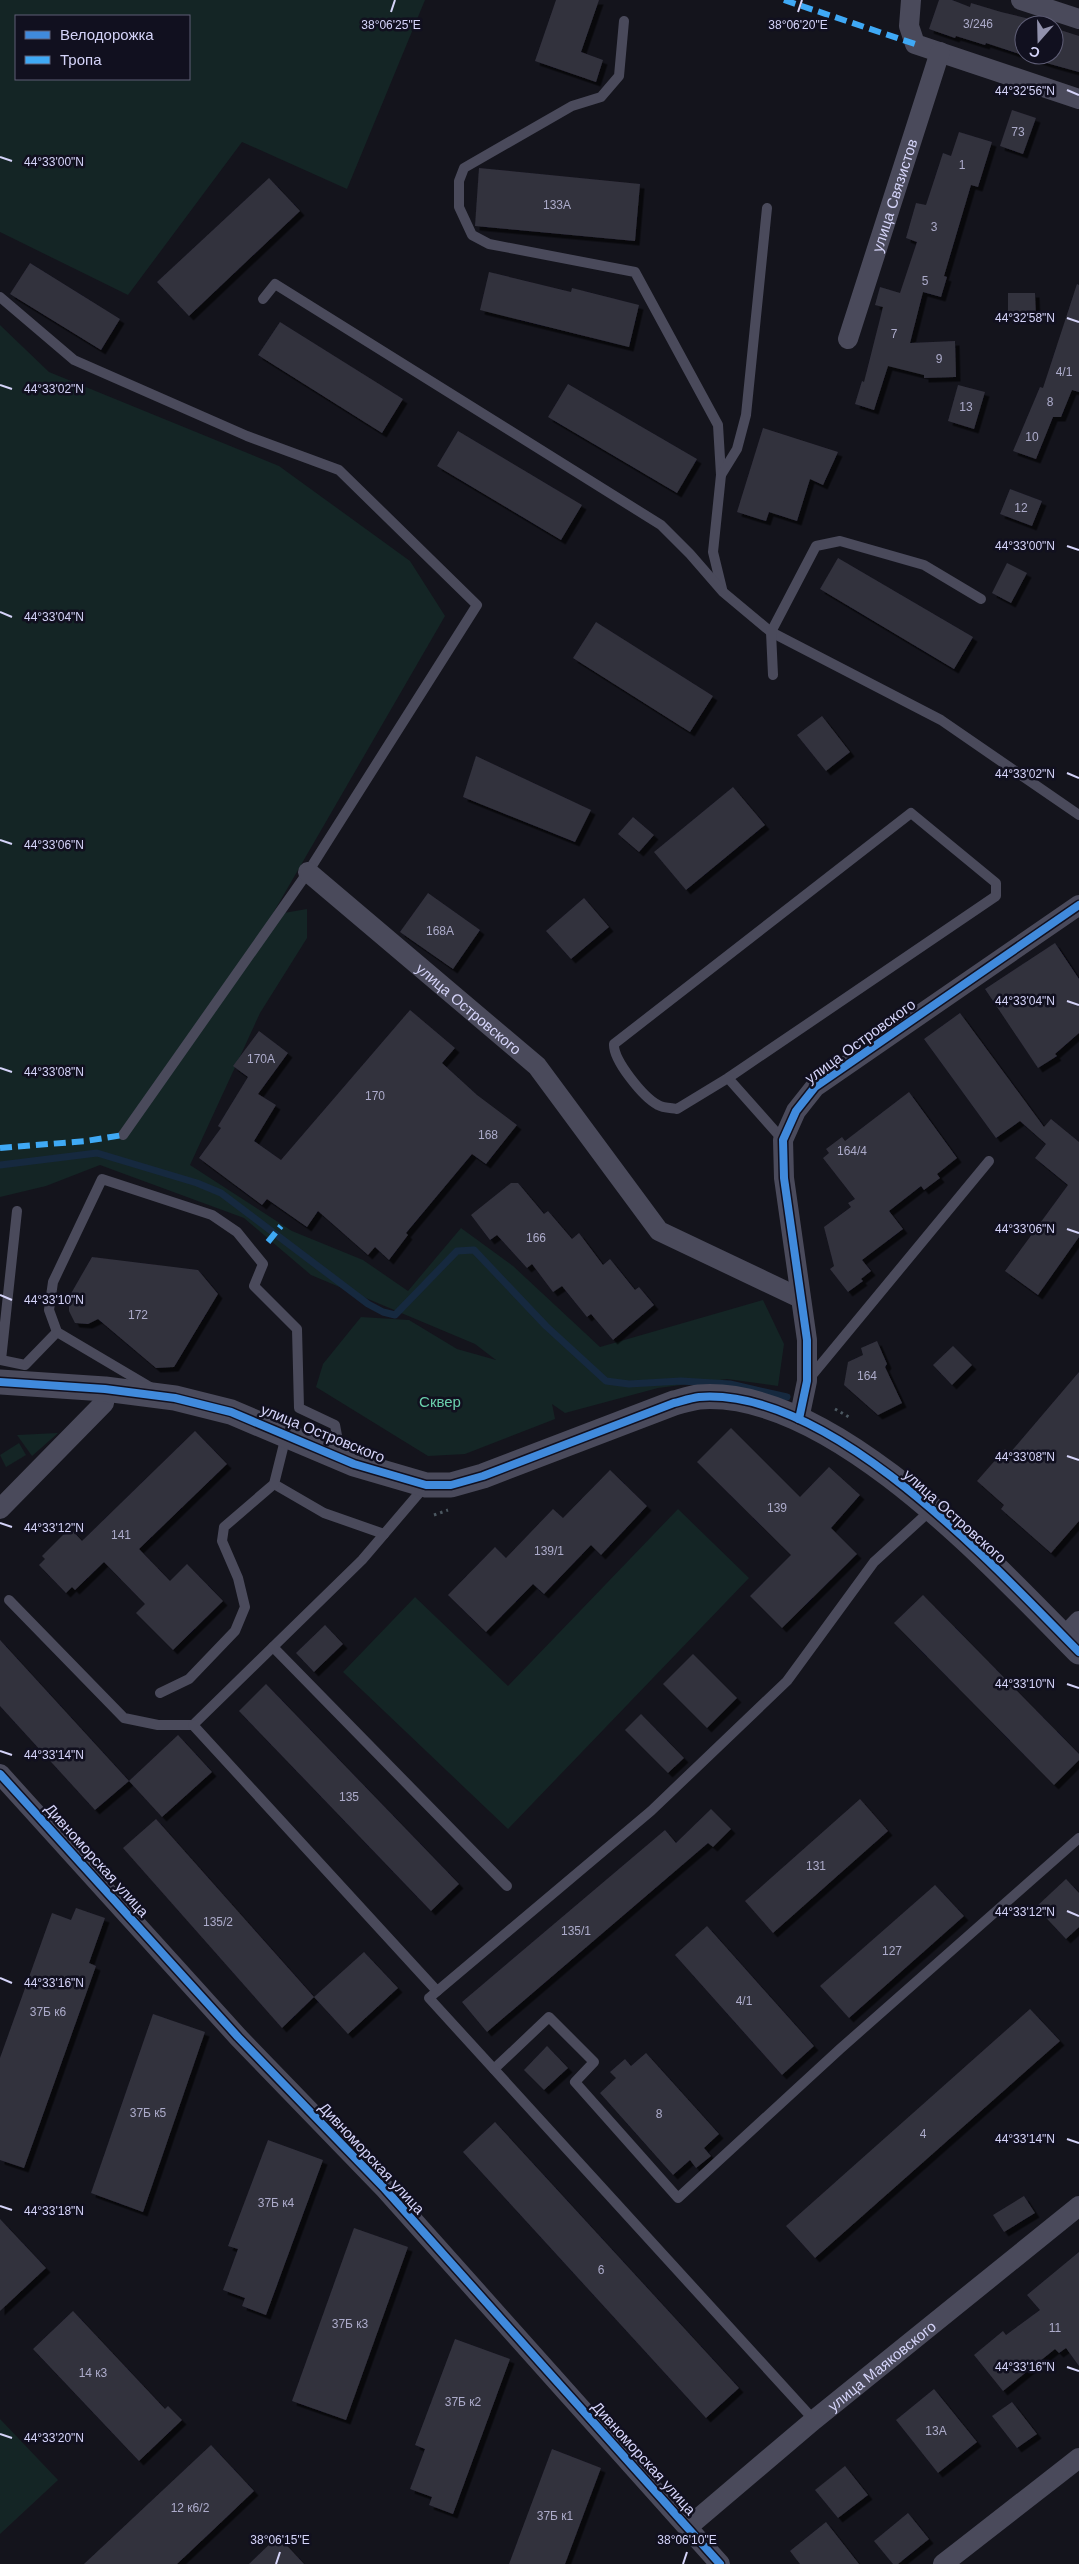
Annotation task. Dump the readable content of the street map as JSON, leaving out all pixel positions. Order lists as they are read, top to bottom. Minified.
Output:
{"streets":{"street":["улица Связистов","улица Островского","Дивноморская улица","улица Маяковского"]},"crossings":[["Дивноморская улица","улица Маяковского"]],"parks":["Сквер"],"house_numbers":["3/246","73","1","133А","3","5","7","9","4/1","8","13","10","12","168А","170A","170","168","164/4","166","172","164","139","141","139/1","135","131","135/2","135/1","127","4/1","37Б к6","37Б к5","8","4","37Б к4","6","37Б к3","11","14 к3","37Б к2","13А","12 к6/2","37Б к1"],"legend":["Велодорожка","Тропа"],"north":"bottom","coordinates":["38°06'25\"E","38°06'20\"E","44°32'56\"N","44°33'00\"N","44°32'58\"N","44°33'02\"N","44°33'04\"N","44°33'06\"N","44°33'08\"N","44°33'10\"N","44°33'12\"N","44°33'14\"N","44°33'16\"N","44°33'18\"N","44°33'20\"N","38°06'15\"E","38°06'10\"E"]}
